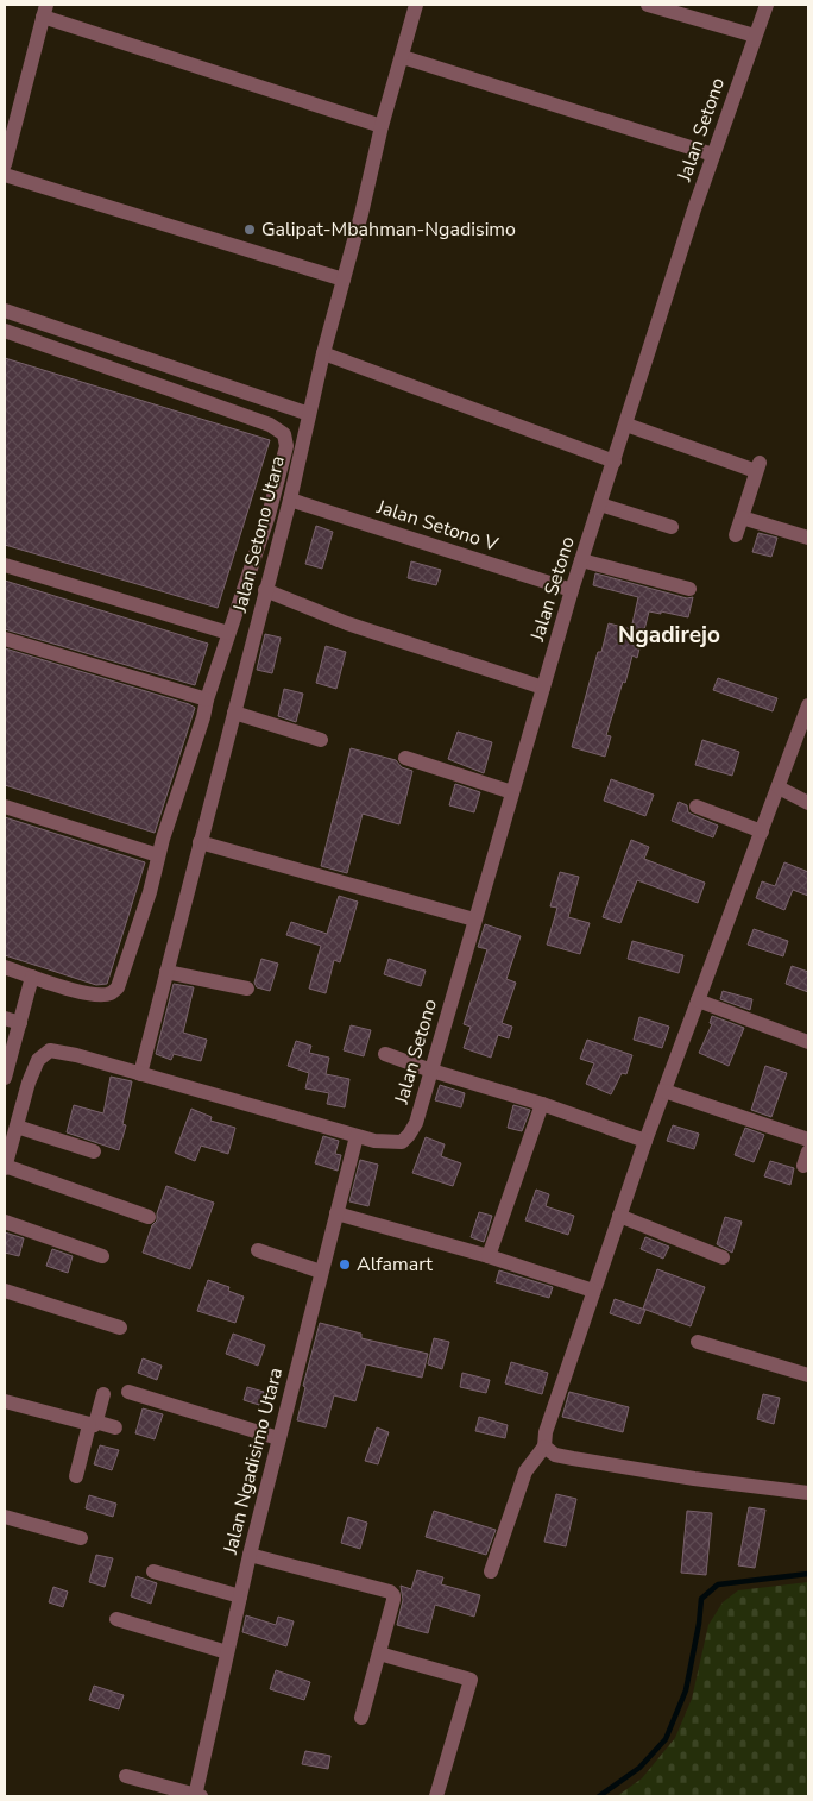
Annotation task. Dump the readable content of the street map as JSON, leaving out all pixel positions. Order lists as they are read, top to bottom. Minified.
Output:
{"streets":{"street":["Jalan Setono","Jalan Setono V","Jalan Setono Utara","Jalan Ngadisimo Utara"]},"crossings":[["Jalan Setono","Jalan Setono V"],["Jalan Setono","Jalan Ngadisimo Utara"],["Jalan Setono V","Jalan Setono Utara"]],"districts":["Ngadirejo"],"places":["Galipat-Mbahman-Ngadisimo","Alfamart"]}
